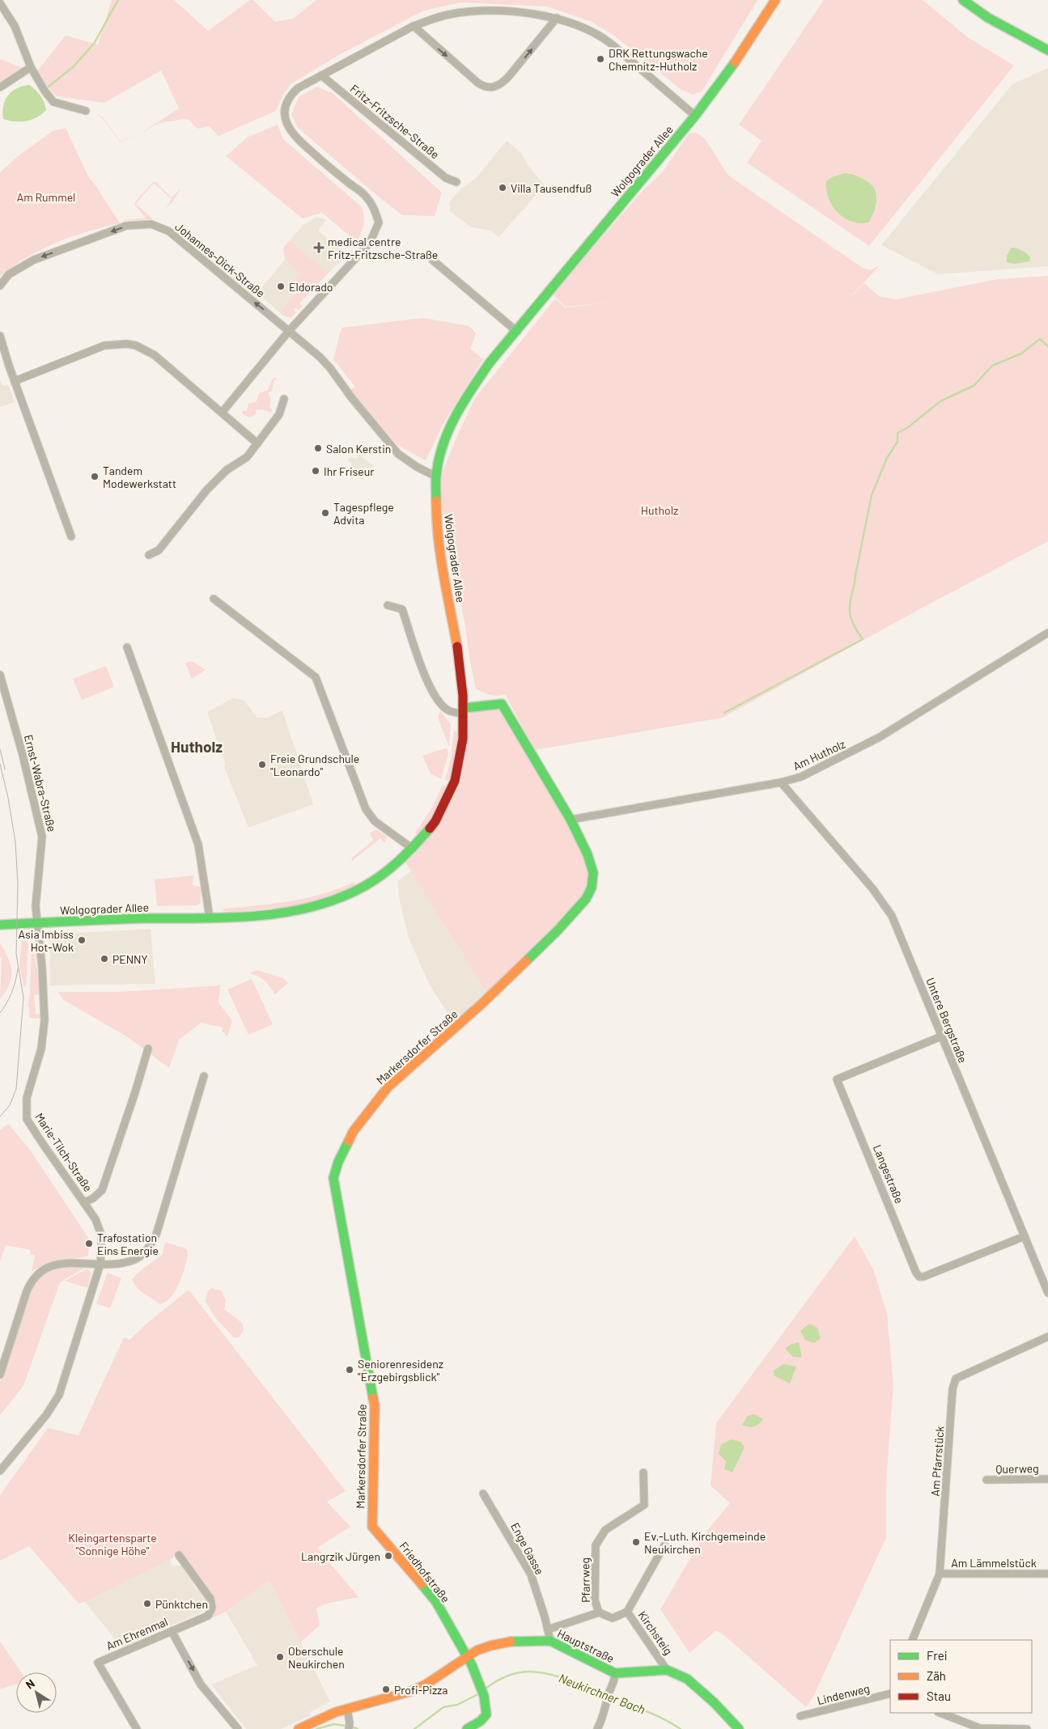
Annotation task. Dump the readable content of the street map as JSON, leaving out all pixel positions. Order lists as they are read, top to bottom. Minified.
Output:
{"streets":{"main road":["Wolgograder Allee","Markersdorfer Straße","Friedhofstraße","Hauptstraße"],"street":["Fritz-Fritzsche-Straße","Johannes-Dick-Straße","Am Hutholz","Ernst-Wabra-Straße","Untere Bergstraße","Marie-Tilch-Straße","Langestraße","Am Pfarrstück","Querweg","Enge Gasse","Am Lämmelstück","Pfarrweg","Kirchsteig","Am Ehrenmal","Lindenweg"]},"crossings":[["Wolgograder Allee","Johannes-Dick-Straße"],["Wolgograder Allee","Ernst-Wabra-Straße"],["Wolgograder Allee","Markersdorfer Straße"],["Wolgograder Allee","Marie-Tilch-Straße"],["Am Hutholz","Untere Bergstraße"],["Am Hutholz","Markersdorfer Straße"],["Ernst-Wabra-Straße","Marie-Tilch-Straße"],["Untere Bergstraße","Langestraße"],["Markersdorfer Straße","Friedhofstraße"],["Am Pfarrstück","Am Lämmelstück"],["Enge Gasse","Pfarrweg"],["Enge Gasse","Hauptstraße"],["Friedhofstraße","Hauptstraße"],["Pfarrweg","Kirchsteig"],["Kirchsteig","Hauptstraße"]],"one_way":["Johannes-Dick-Straße"],"districts":["Hutholz"],"water":["Neukirchner Bach"],"parks":["Am Rummel","Hutholz","Kleingartensparte \"Sonnige Höhe\""],"places":{"other":["DRK Rettungswache Chemnitz-Hutholz","Villa Tausendfuß","Eldorado","Salon Kerstin","Ihr Friseur","Tandem Modewerkstatt","Tagespflege Advita","Freie Grundschule \"Leonardo\"","Asia Imbiss Hot-Wok","PENNY","Trafostation Eins Energie","Seniorenresidenz \"Erzgebirgsblick\"","Ev.-Luth. Kirchgemeinde Neukirchen","Langrzik Jürgen","Pünktchen","Oberschule Neukirchen","Profi-Pizza"],"health":["medical centre Fritz-Fritzsche-Straße"]},"legend":["Frei","Zäh","Stau"],"north":"top left"}
